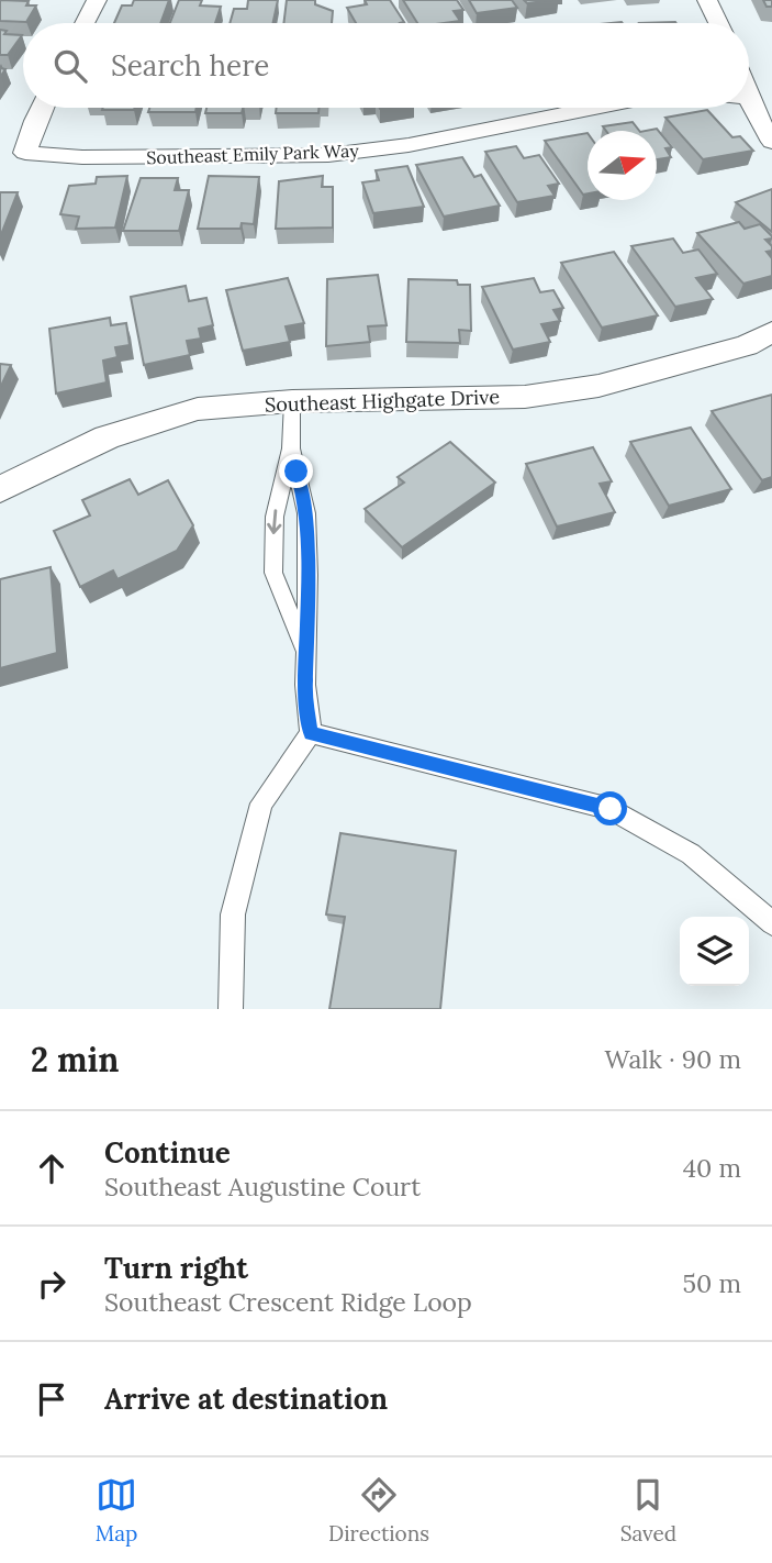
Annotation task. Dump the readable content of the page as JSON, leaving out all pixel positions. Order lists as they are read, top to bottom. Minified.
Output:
{"streets":{"street":["Southeast Emily Park Way","Southeast Highgate Drive"]},"north":"right","page":{"search":"Search here","heading":["2 min","Walk · 90 m"],"list":[["Continue","Southeast Augustine Court","40 m"],["Turn right","Southeast Crescent Ridge Loop","50 m"],"Arrive at destination"],"nav":["Map","Directions","Saved"]}}
